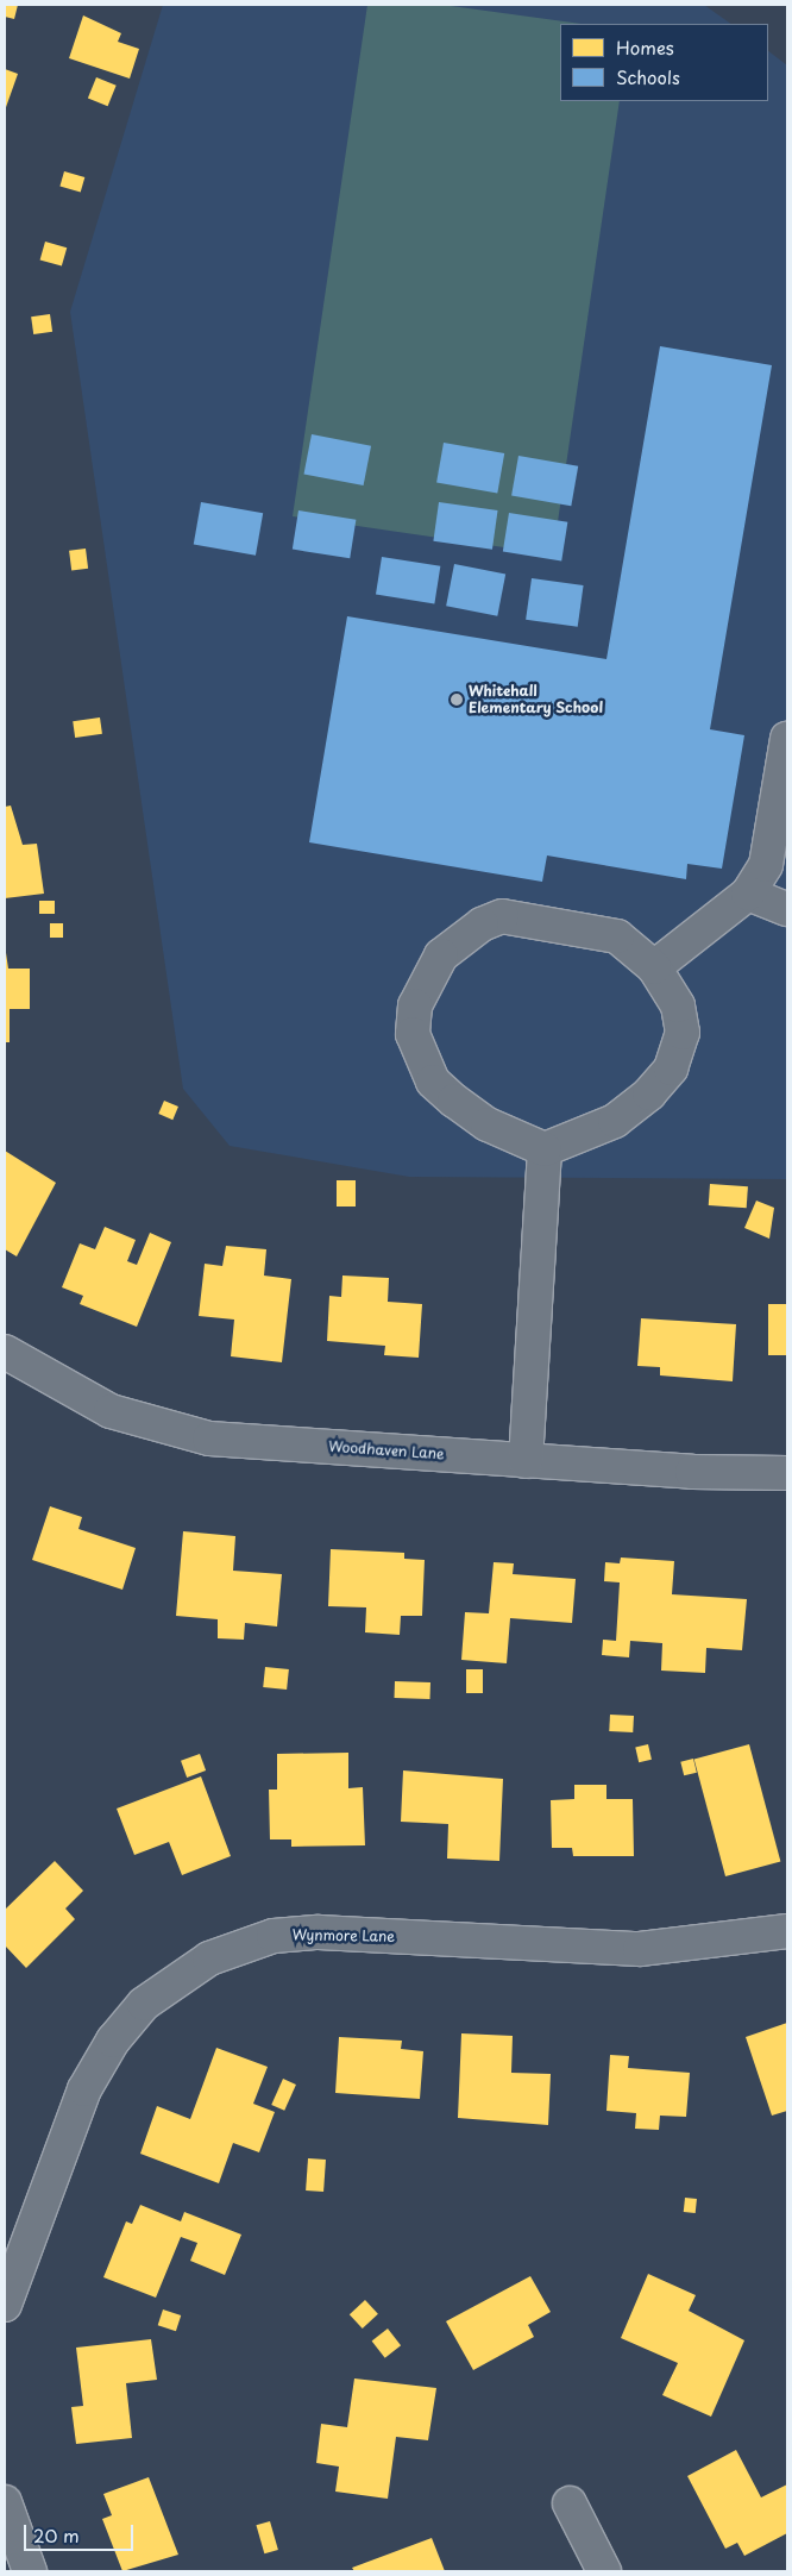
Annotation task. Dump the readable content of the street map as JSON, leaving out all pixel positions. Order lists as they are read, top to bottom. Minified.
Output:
{"streets":{"street":["Woodhaven Lane","Wynmore Lane"]},"places":["Whitehall Elementary School"],"legend":["Homes","Schools"],"scale_bar":"20 m"}
